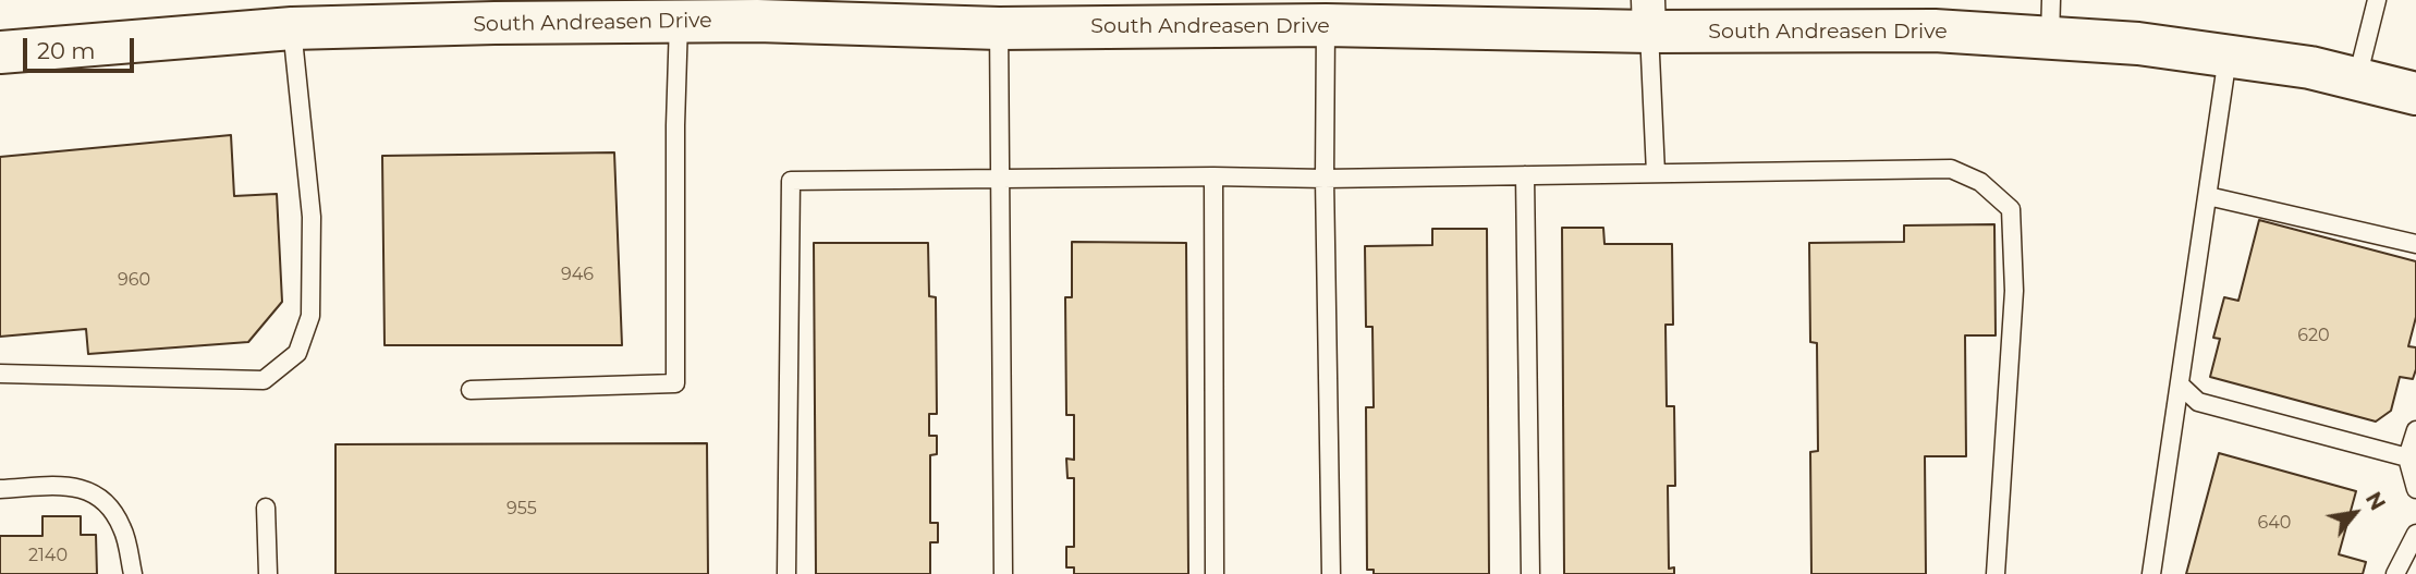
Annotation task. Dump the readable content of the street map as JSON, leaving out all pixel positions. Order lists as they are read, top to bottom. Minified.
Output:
{"streets":{"street":["South Andreasen Drive"]},"house_numbers":["946","960","620","955","640","2140"],"scale_bar":"20 m","north":"top right"}
